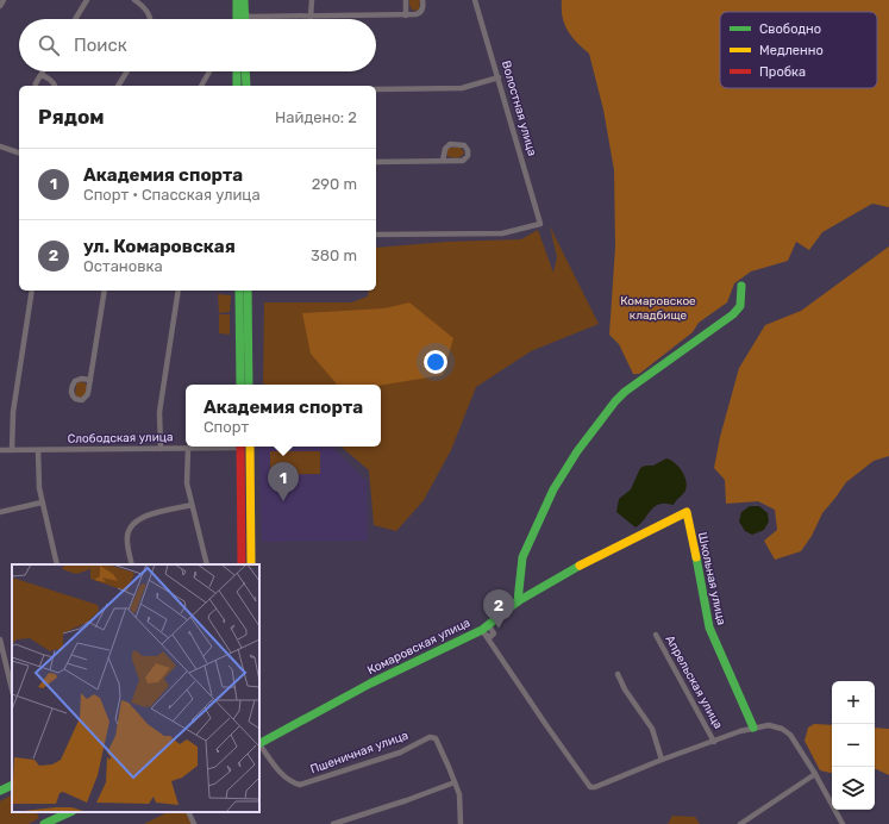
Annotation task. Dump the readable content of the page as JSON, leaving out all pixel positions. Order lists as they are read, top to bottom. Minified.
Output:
{"streets":{"street":["Волостная улица","Слободская улица","Школьная улица","Комаровская улица","Апрельская улица","Пшеничная улица"]},"crossings":[["Школьная улица","Комаровская улица"],["Комаровская улица","Пшеничная улица"]],"parks":["Комаровское кладбище"],"legend":["Свободно","Медленно","Пробка"],"page":{"search":"Поиск","heading":["Рядом","Найдено: 2"],"list":[{"mark":"1","name":"Академия спорта","note":"Спорт · Спасская улица","value":"290 m"},{"mark":"2","name":"ул. Комаровская","note":"Остановка","value":"380 m"}],"popup":["Академия спорта","Спорт"],"pins":["1","2"],"map_buttons":["+","−"]}}
